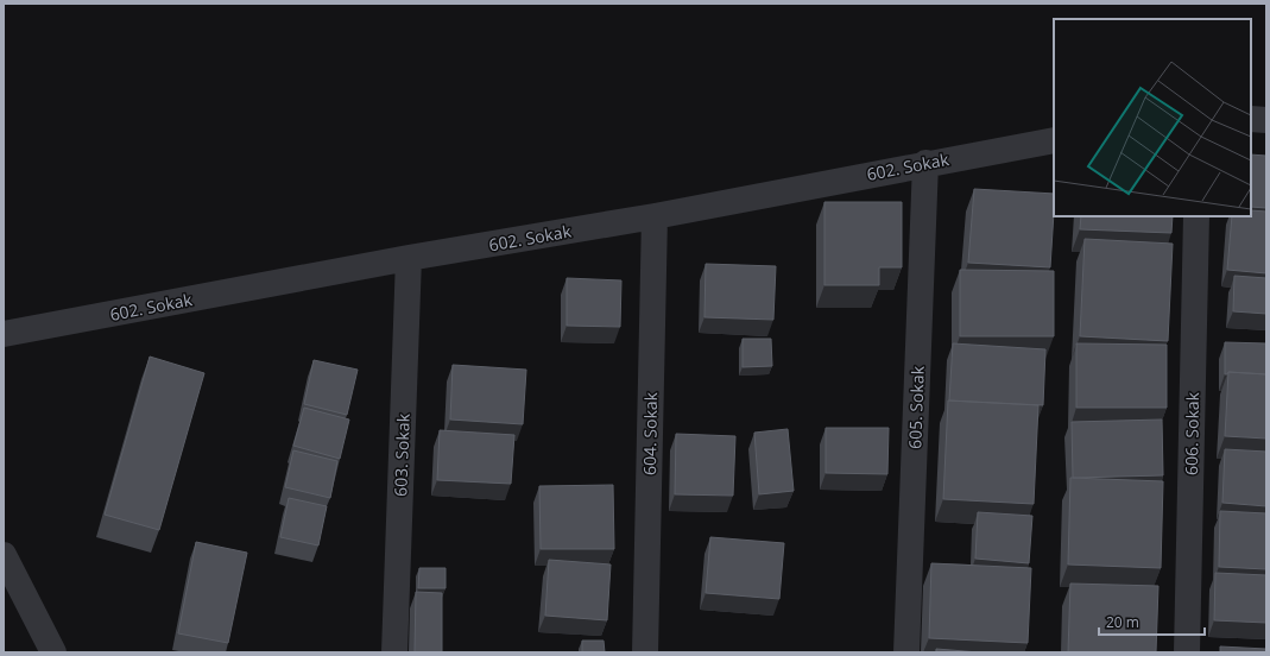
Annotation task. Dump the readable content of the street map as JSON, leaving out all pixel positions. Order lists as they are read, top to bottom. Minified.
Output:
{"streets":{"street":["602. Sokak","605. Sokak","604. Sokak","606. Sokak","603. Sokak"]},"crossings":[["602. Sokak","605. Sokak"],["602. Sokak","604. Sokak"],["602. Sokak","603. Sokak"]],"scale_bar":"20 m"}
